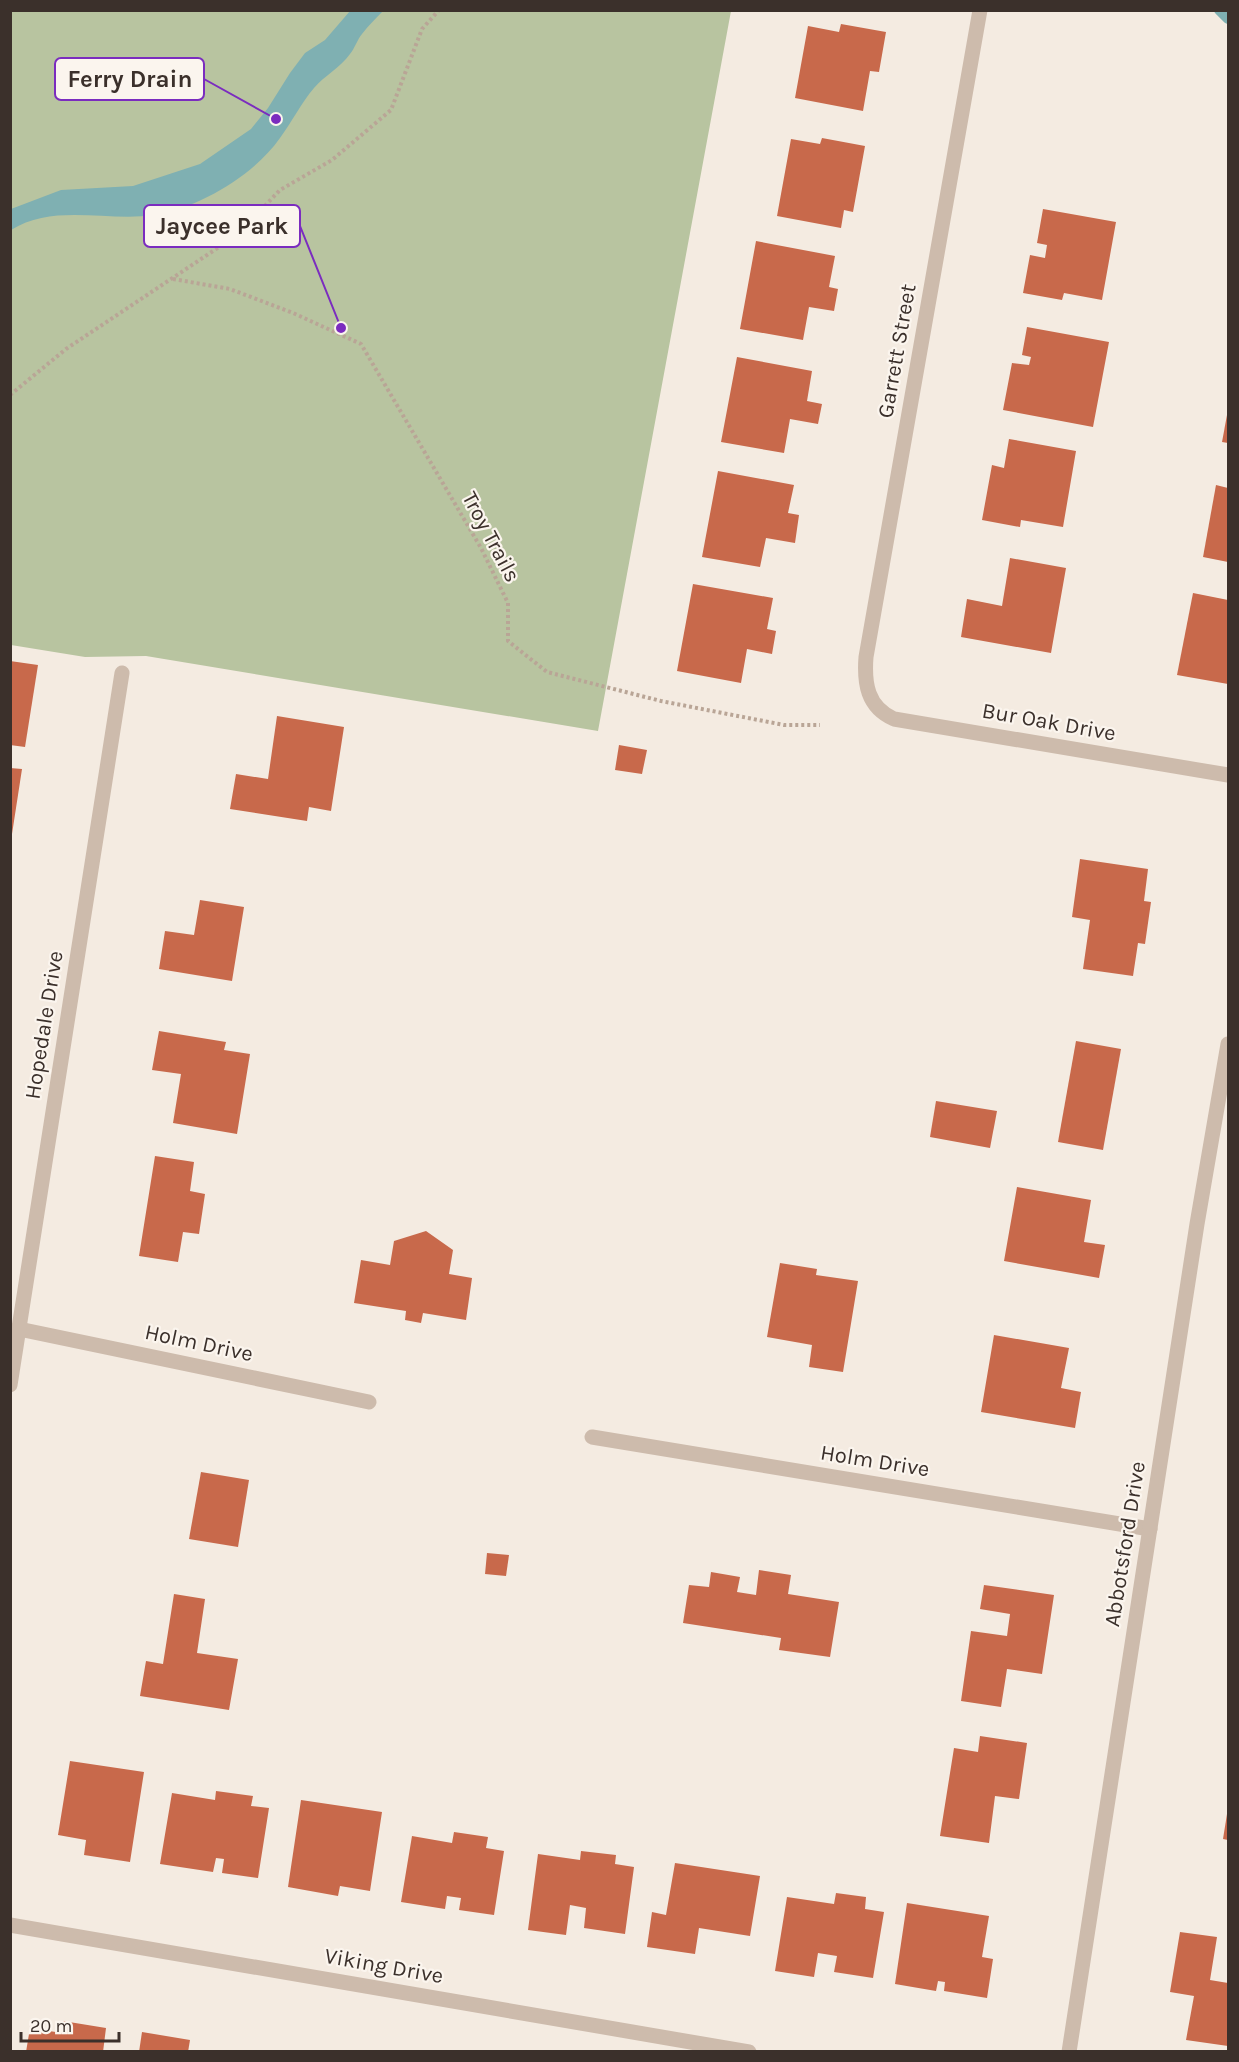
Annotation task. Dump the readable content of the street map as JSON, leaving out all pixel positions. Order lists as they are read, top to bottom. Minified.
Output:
{"streets":{"street":["Garrett Street","Bur Oak Drive","Hopedale Drive","Holm Drive","Abbotsford Drive","Viking Drive"],"path":["Troy Trails"]},"crossings":[["Garrett Street","Bur Oak Drive"],["Hopedale Drive","Holm Drive"],["Holm Drive","Abbotsford Drive"]],"places":["Ferry Drain","Jaycee Park"],"scale_bar":"20 m"}
